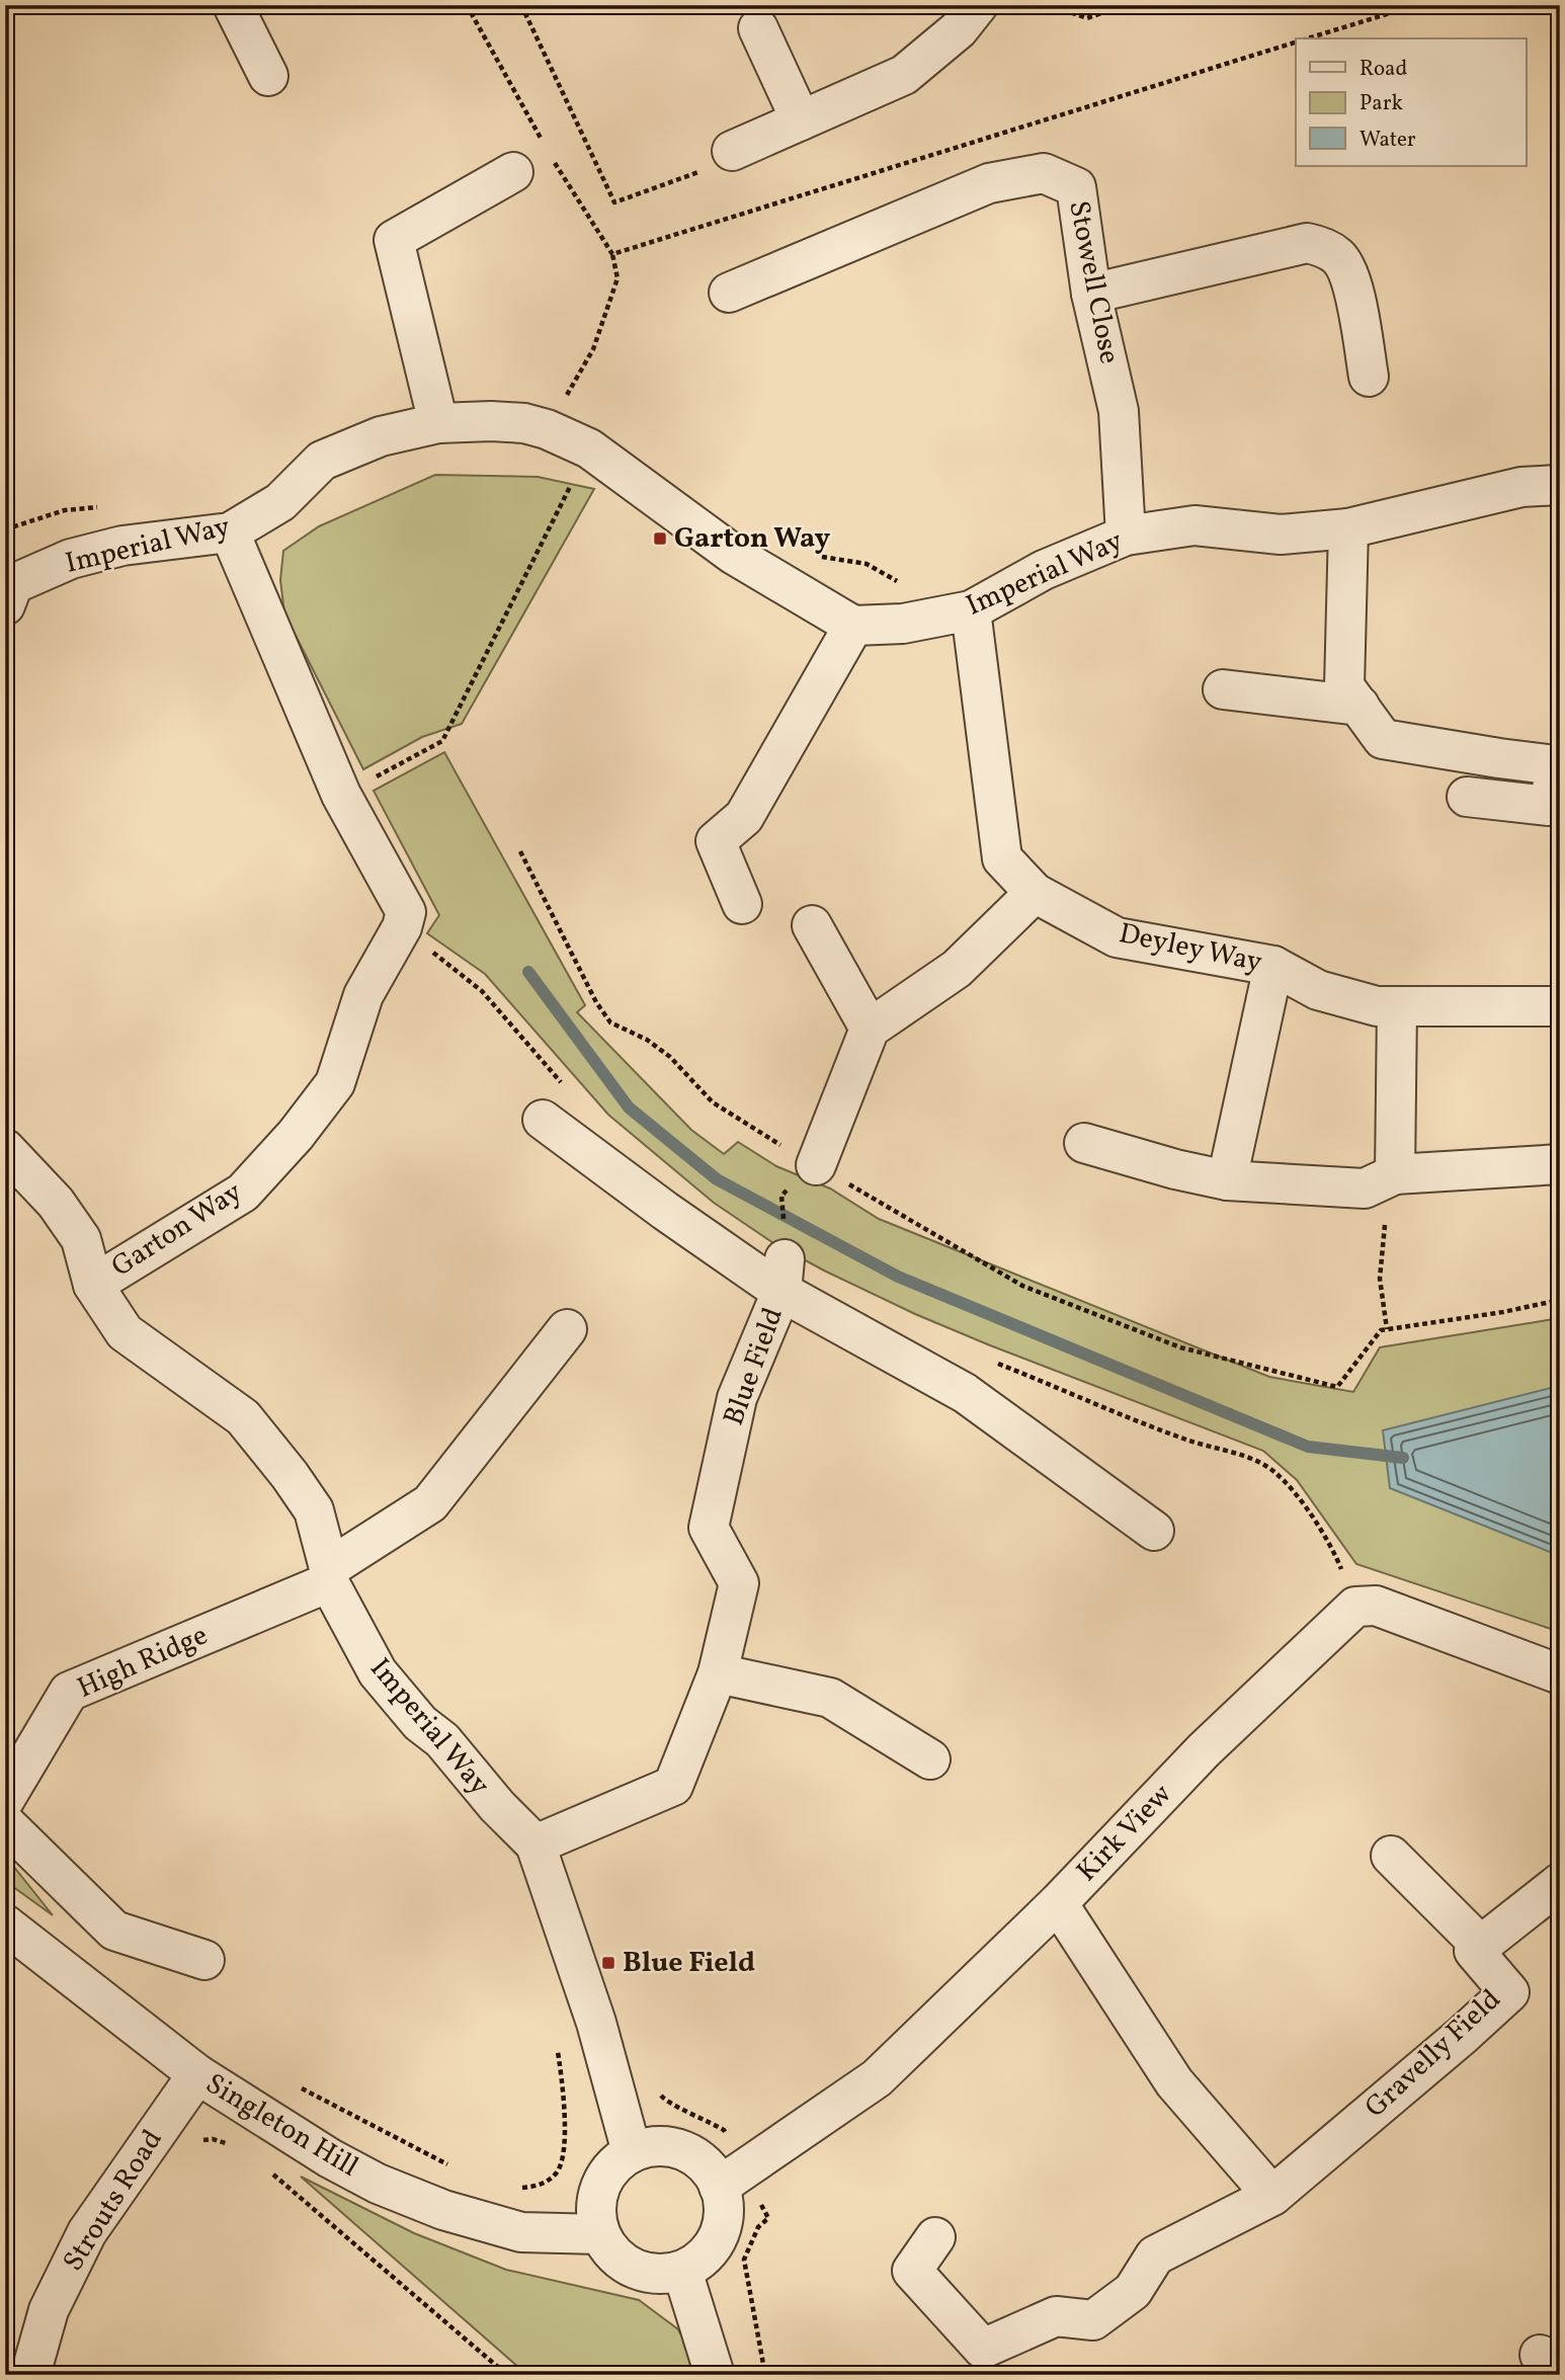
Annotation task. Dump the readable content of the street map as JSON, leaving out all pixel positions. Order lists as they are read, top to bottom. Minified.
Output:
{"streets":{"street":["Stowell Close","Imperial Way","Deyley Way","Garton Way","Blue Field","High Ridge","Kirk View","Gravelly Field","Singleton Hill","Strouts Road"]},"crossings":[["Stowell Close","Imperial Way"],["Imperial Way","Deyley Way"],["Imperial Way","Garton Way"],["Imperial Way","Blue Field"],["Imperial Way","High Ridge"],["Imperial Way","Kirk View"],["Imperial Way","Singleton Hill"],["Kirk View","Singleton Hill"],["Singleton Hill","Strouts Road"]],"places":{"transit":["Garton Way","Blue Field"]},"legend":["Road","Park","Water"]}
